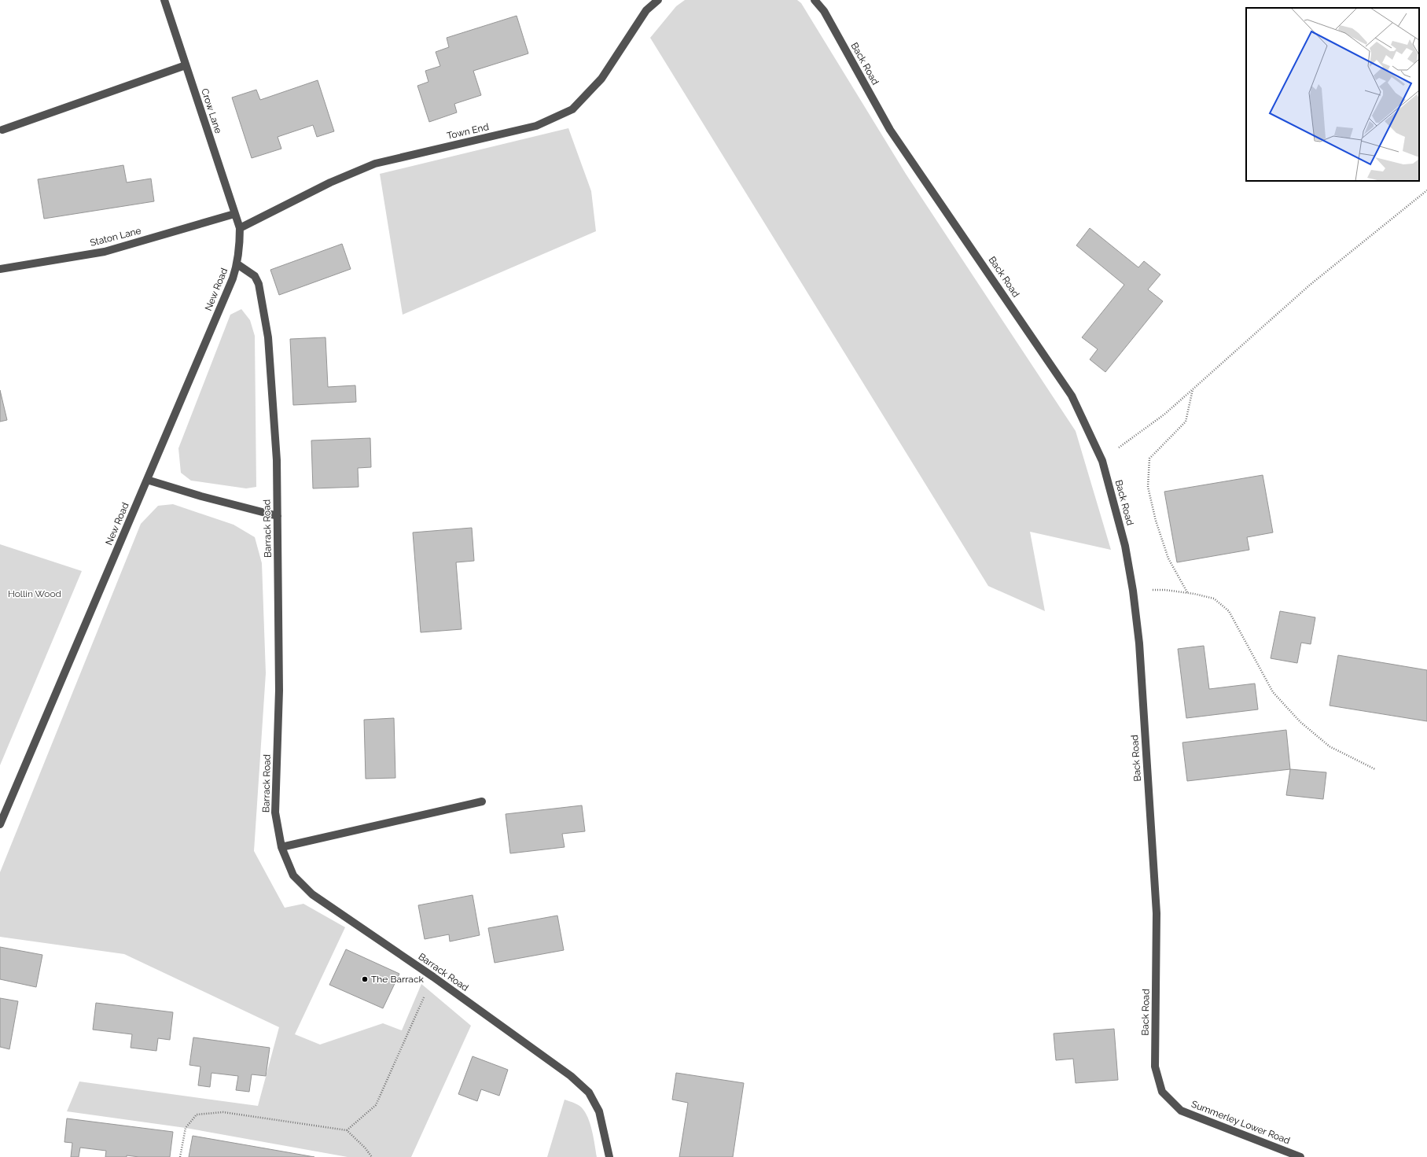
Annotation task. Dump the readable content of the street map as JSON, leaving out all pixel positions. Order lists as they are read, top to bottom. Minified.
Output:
{"streets":{"street":["Back Road","Crow Lane","Town End","Staton Lane","New Road","Barrack Road","Summerley Lower Road"]},"crossings":[["Back Road","Summerley Lower Road"],["Crow Lane","Town End"],["Crow Lane","Staton Lane"],["Crow Lane","New Road"],["Town End","New Road"],["New Road","Barrack Road"]],"parks":["Hollin Wood"],"places":["The Barrack"]}
